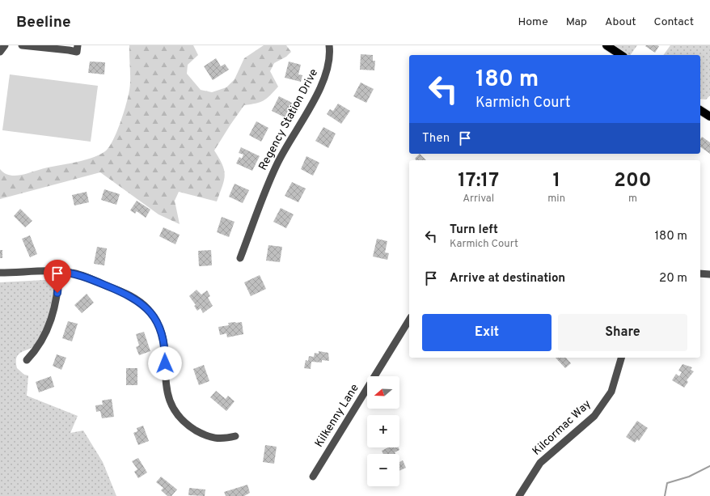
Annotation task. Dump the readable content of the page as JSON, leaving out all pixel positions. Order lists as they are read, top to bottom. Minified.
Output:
{"streets":{"street":["Regency Station Drive","Kilkenny Lane","Kilcormac Way"]},"north":"left","page":{"header":"Beeline","nav":["Home","Map","About","Contact"],"turn":["180 m","Karmich Court"],"then":"Then","eta":["17:17","Arrival","1","min","200","m"],"list":[{"name":"Turn left","note":"Karmich Court","value":"180 m"},{"name":"Arrive at destination","value":"20 m"}],"buttons":["Exit","Share"],"map_buttons":["+","−"]}}
